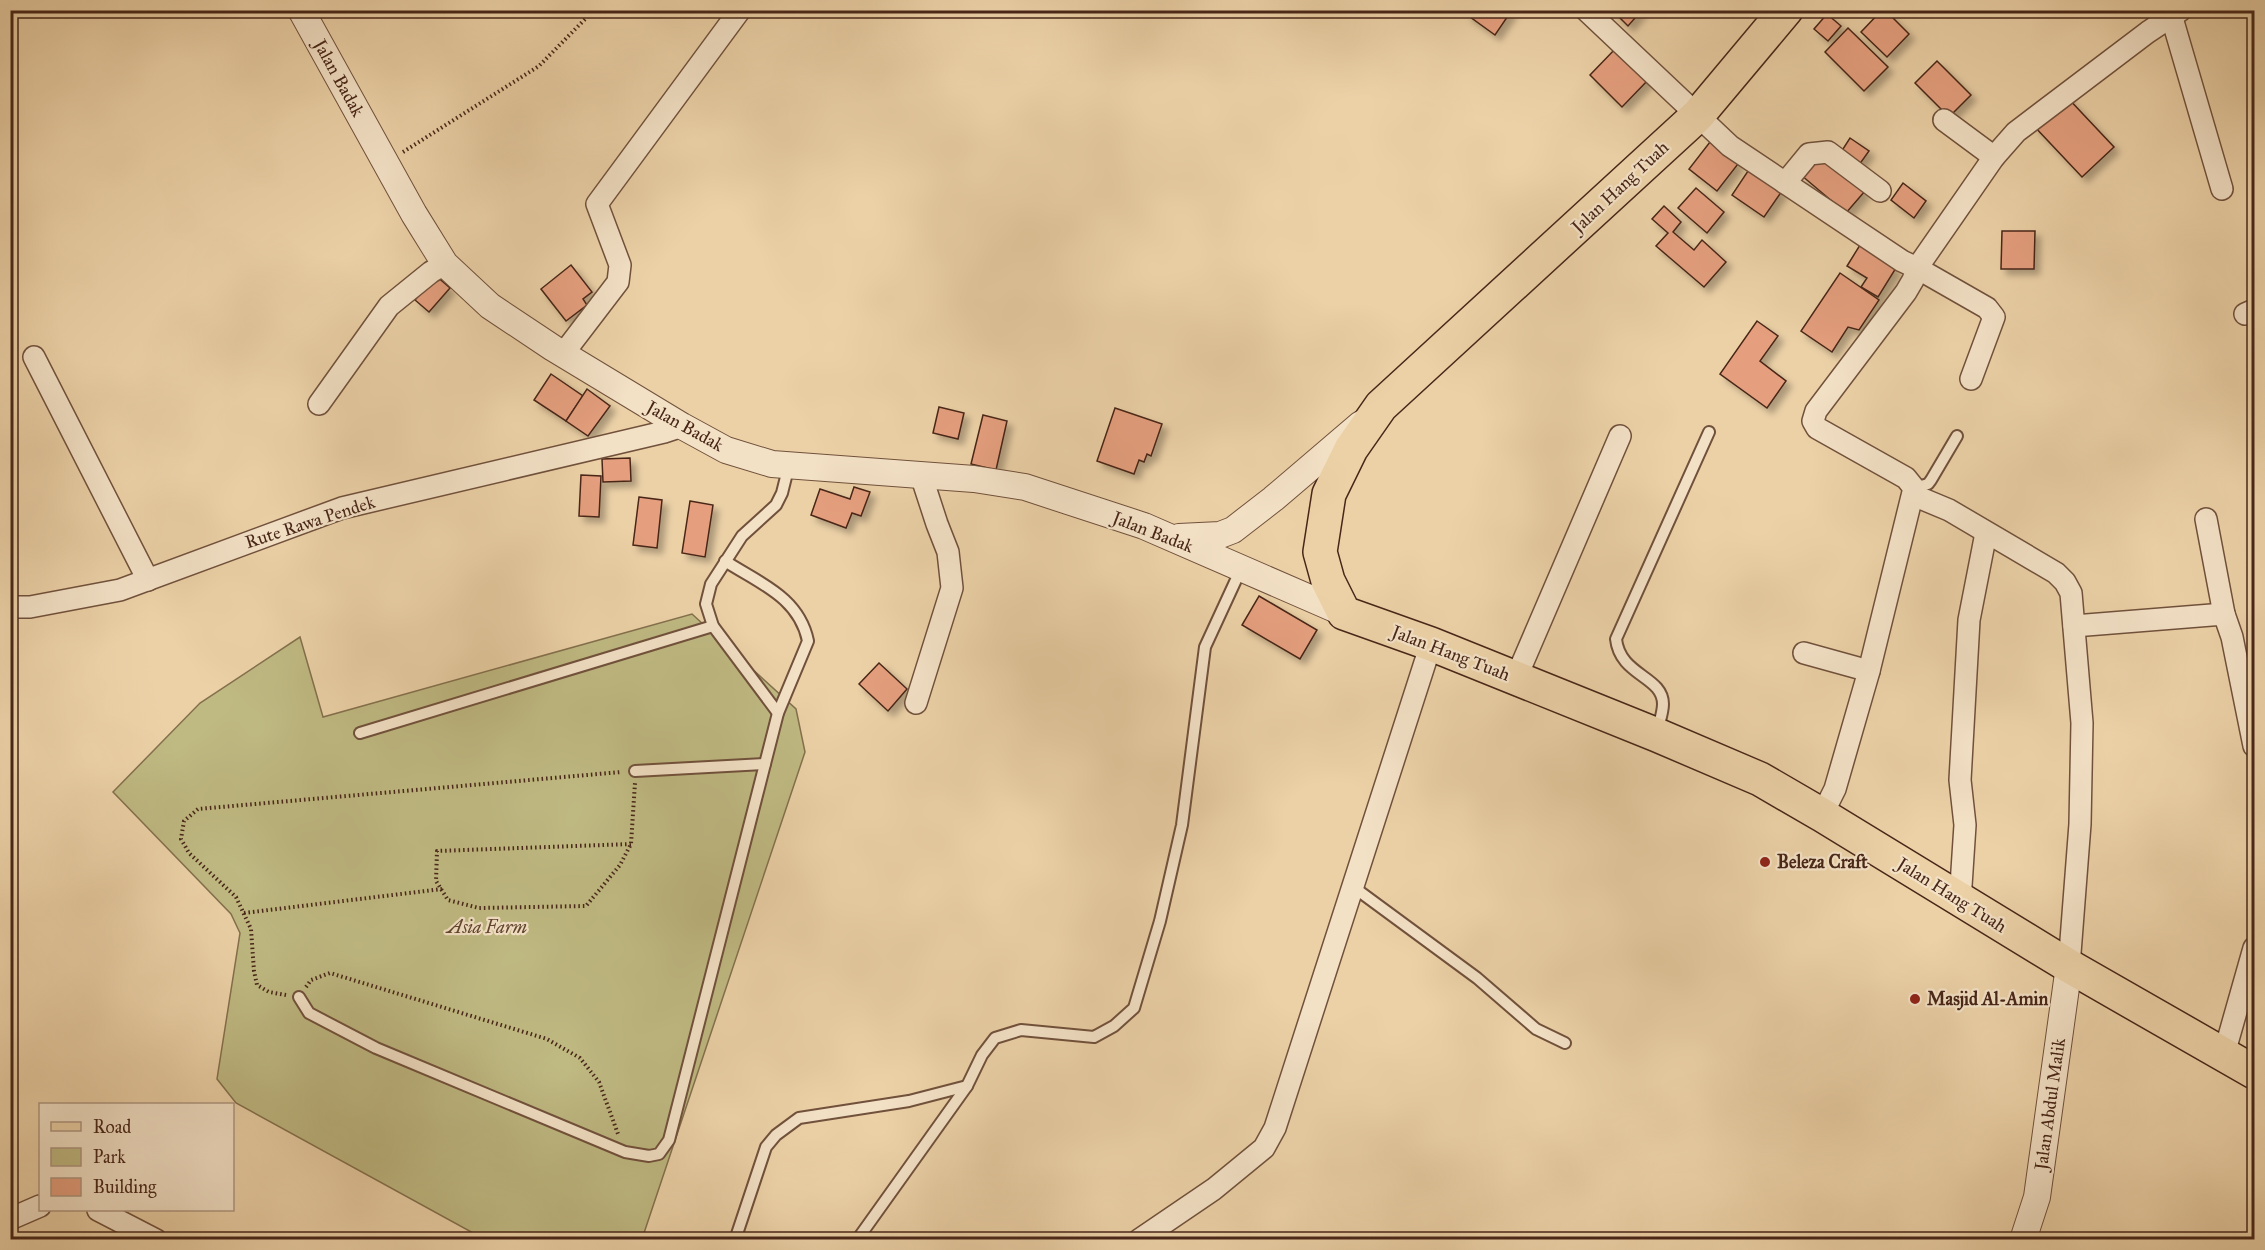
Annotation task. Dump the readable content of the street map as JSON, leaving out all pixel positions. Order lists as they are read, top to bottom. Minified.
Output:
{"streets":{"main road":["Jalan Hang Tuah"],"street":["Jalan Badak","Rute Rawa Pendek","Jalan Abdul Malik"]},"crossings":[["Jalan Badak","Jalan Hang Tuah"],["Jalan Badak","Rute Rawa Pendek"],["Jalan Hang Tuah","Jalan Abdul Malik"]],"parks":["Asia Farm"],"places":["Beleza Craft","Masjid Al-Amin"],"legend":["Road","Park","Building"]}
